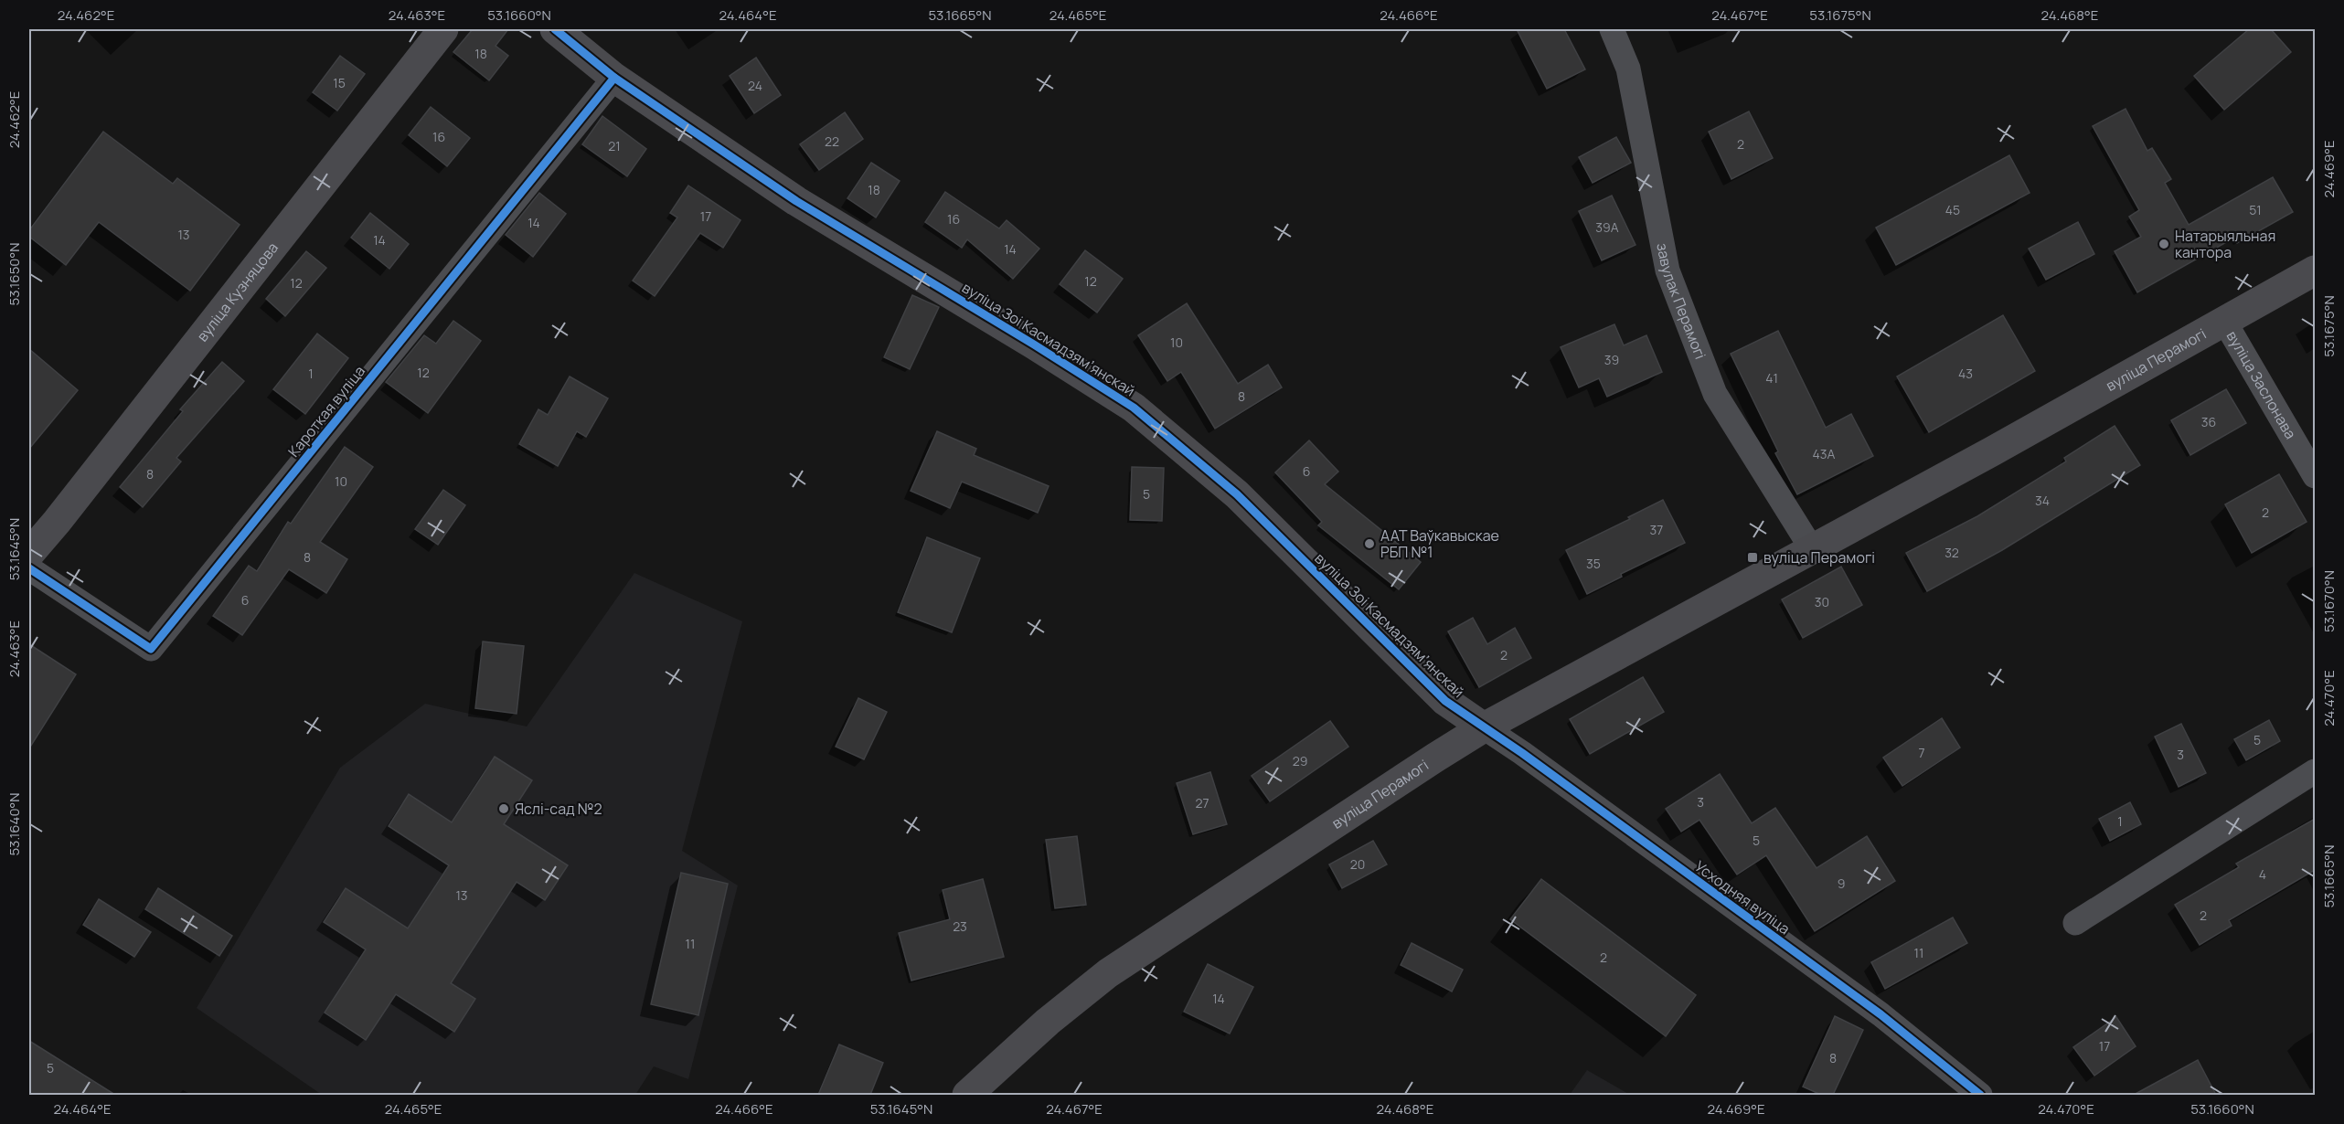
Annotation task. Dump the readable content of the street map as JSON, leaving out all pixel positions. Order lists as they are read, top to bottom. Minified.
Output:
{"streets":{"street":["вуліца Кузняцова","завулак Перамогі","вуліца Зоі Касмадзямʼянскай","вуліца Перамогі","вуліца Заслонава","Кароткая вуліца","Усходняя вуліца"]},"crossings":[["завулак Перамогі","вуліца Перамогі"],["вуліца Зоі Касмадзямʼянскай","вуліца Перамогі"],["вуліца Зоі Касмадзямʼянскай","Кароткая вуліца"],["вуліца Зоі Касмадзямʼянскай","Усходняя вуліца"],["вуліца Перамогі","вуліца Заслонава"],["вуліца Перамогі","Усходняя вуліца"]],"places":{"other":["Натарыяльная кантора","ААТ Ваўкавыскае РБП №1","Яслі-сад №2"],"transit":["вуліца Перамогі"]},"house_numbers":["18","15","24","16","22","2","21","18","45","51","17","16","14","39А","13","14","14","12","12","10","39","12","1","43","41","8","36","43А","6","8","10","5","34","2","37","32","8","35","6","30","2","5","7","3","29","3","27","1","5","20","4","9","13","2","23","11","11","2","14","17","8","5"],"coordinates":["24.462°E","24.463°E","53.1660°N","24.464°E","53.1665°N","24.465°E","24.466°E","24.467°E","53.1675°N","24.468°E","24.469°E","53.1650°N","53.1645°N","53.1670°N","24.470°E","53.1640°N"]}
